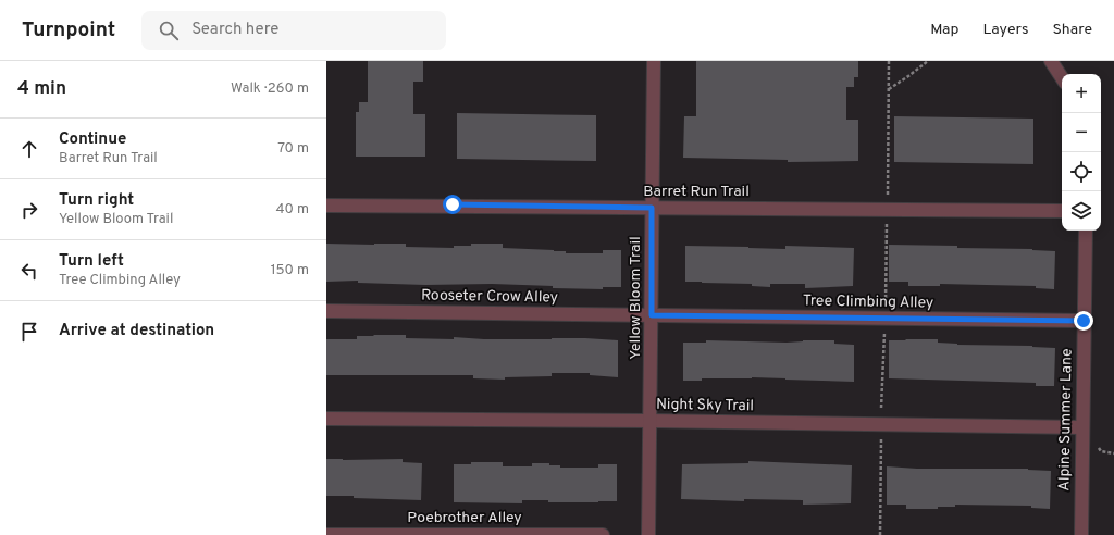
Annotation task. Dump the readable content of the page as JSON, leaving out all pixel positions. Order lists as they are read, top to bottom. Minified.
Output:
{"streets":{"street":["Barret Run Trail","Rooseter Crow Alley","Yellow Bloom Trail","Tree Climbing Alley","Night Sky Trail","Alpine Summer Lane","Poebrother Alley"]},"crossings":[["Barret Run Trail","Yellow Bloom Trail"],["Rooseter Crow Alley","Yellow Bloom Trail"],["Rooseter Crow Alley","Tree Climbing Alley"],["Yellow Bloom Trail","Tree Climbing Alley"],["Yellow Bloom Trail","Night Sky Trail"],["Tree Climbing Alley","Alpine Summer Lane"],["Night Sky Trail","Alpine Summer Lane"]],"page":{"header":"Turnpoint","search":"Search here","nav":["Map","Layers","Share"],"heading":["4 min","Walk · 260 m"],"map_buttons":["+","−"],"list":[["Continue","Barret Run Trail","70 m"],["Turn right","Yellow Bloom Trail","40 m"],["Turn left","Tree Climbing Alley","150 m"],"Arrive at destination"]}}
